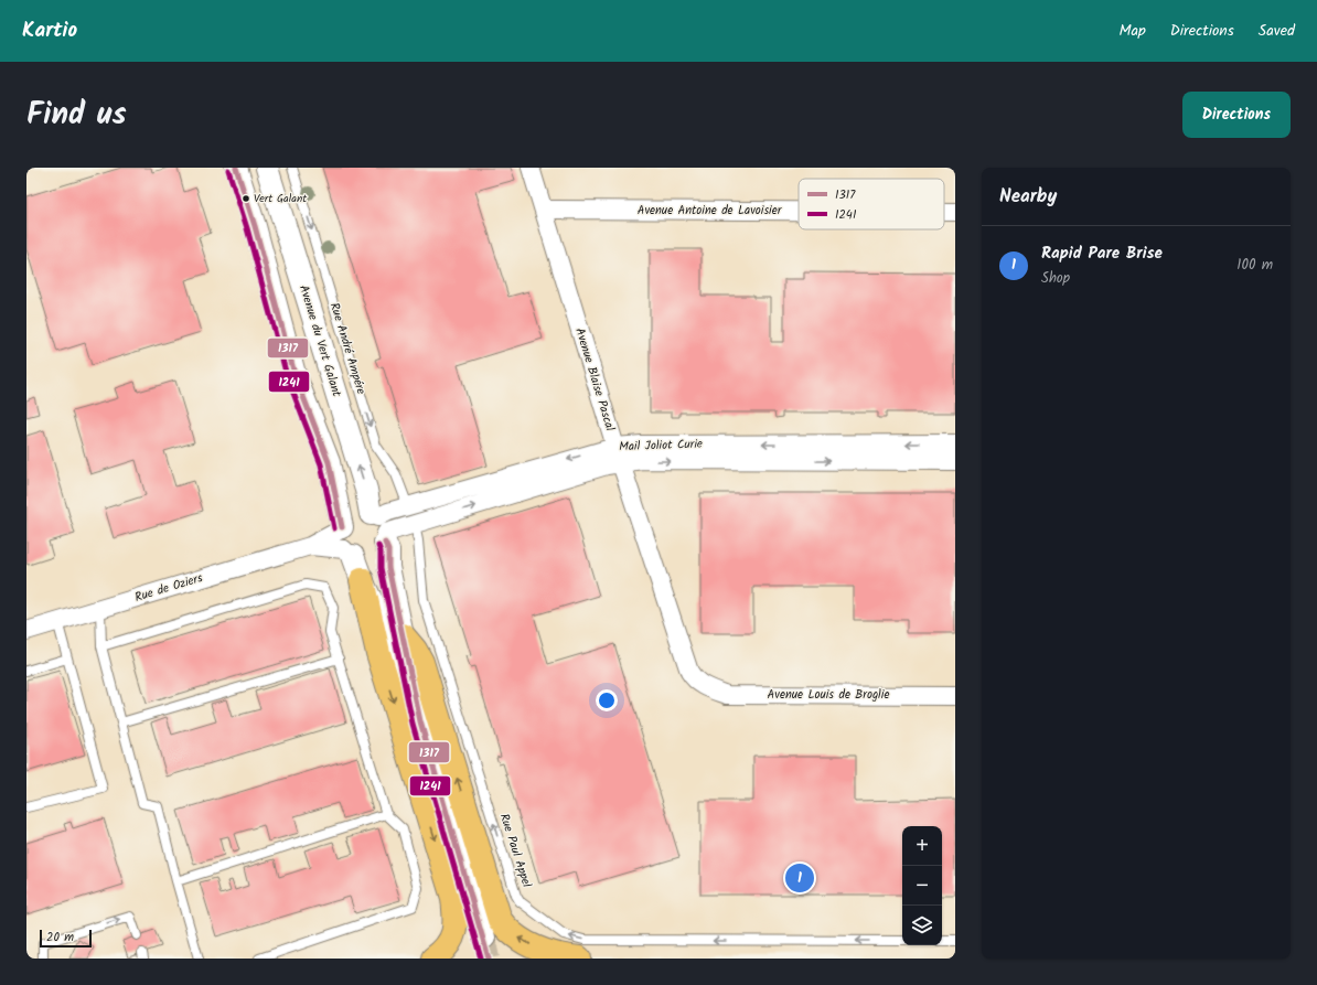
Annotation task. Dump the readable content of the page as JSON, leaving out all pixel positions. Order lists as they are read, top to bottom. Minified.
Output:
{"streets":{"street":["Avenue Antoine de Lavoisier","Avenue du Vert Galant","Rue André Ampére","Avenue Blaise Pascal","Mail Joliot Curie","Rue de Oziers","Avenue Louis de Broglie"],"lane":["Rue Paul Appel"]},"crossings":[["Avenue Antoine de Lavoisier","Avenue Blaise Pascal"],["Avenue du Vert Galant","Mail Joliot Curie"],["Avenue du Vert Galant","Rue de Oziers"],["Rue André Ampére","Mail Joliot Curie"],["Rue André Ampére","Rue Paul Appel"],["Avenue Blaise Pascal","Mail Joliot Curie"],["Avenue Blaise Pascal","Avenue Louis de Broglie"],["Mail Joliot Curie","Rue de Oziers"],["Mail Joliot Curie","Rue Paul Appel"]],"one_way":["Rue André Ampére","Rue Paul Appel"],"places":["Vert Galant"],"lines":["transit line 1317","transit line 1241"],"legend":["1317","1241"],"scale_bar":"20 m","page":{"header":"Kartio","nav":["Map","Directions","Saved"],"title":"Find us","buttons":"Directions","heading":"Nearby","list":[{"mark":"1","name":"Rapid Pare Brise","note":"Shop","value":"100 m"}],"map_buttons":["+","−"],"pins":"1","scale":"20 m"}}
